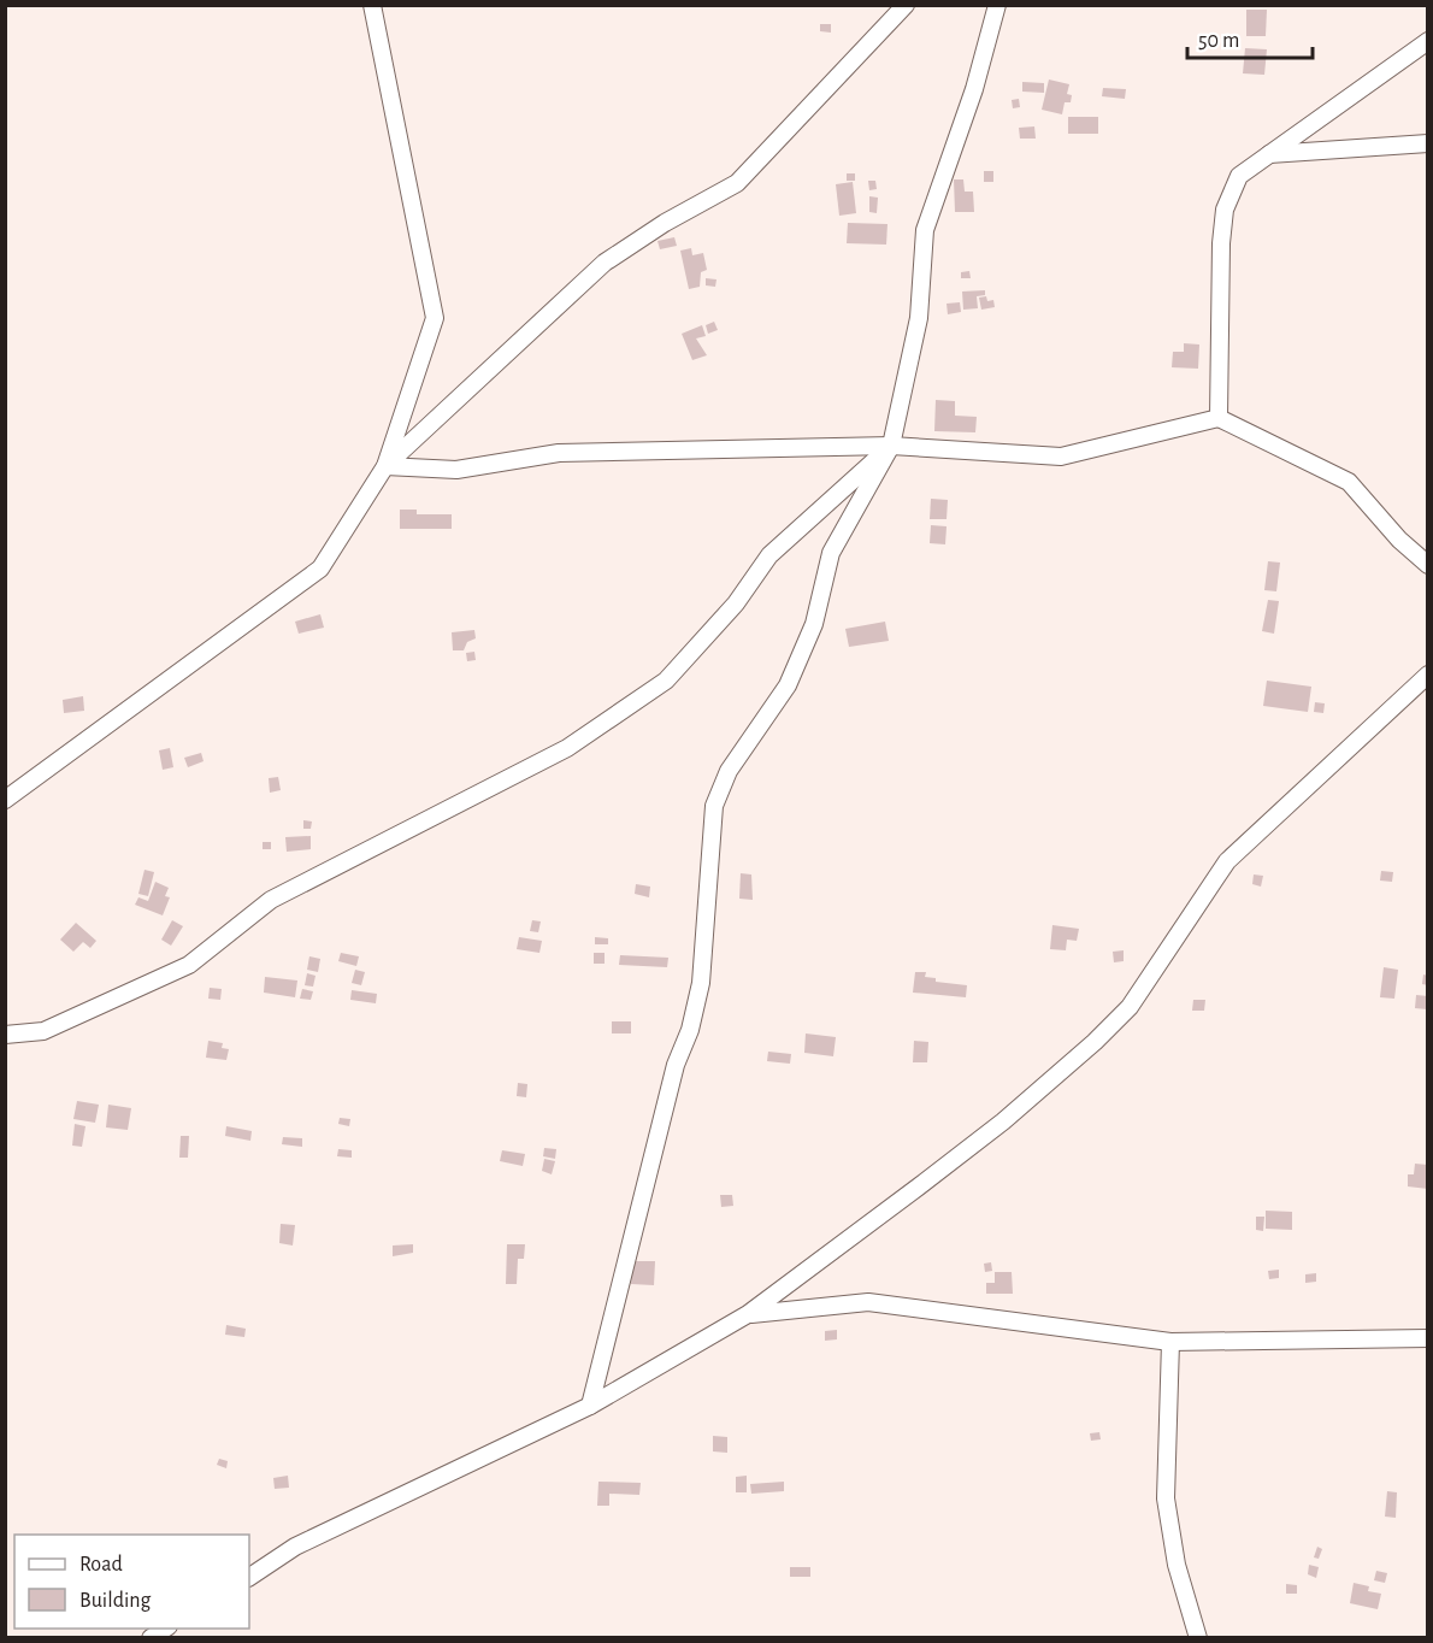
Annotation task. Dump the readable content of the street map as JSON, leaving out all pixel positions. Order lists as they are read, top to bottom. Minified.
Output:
{"legend":["Road","Building"],"scale_bar":"50 m"}
